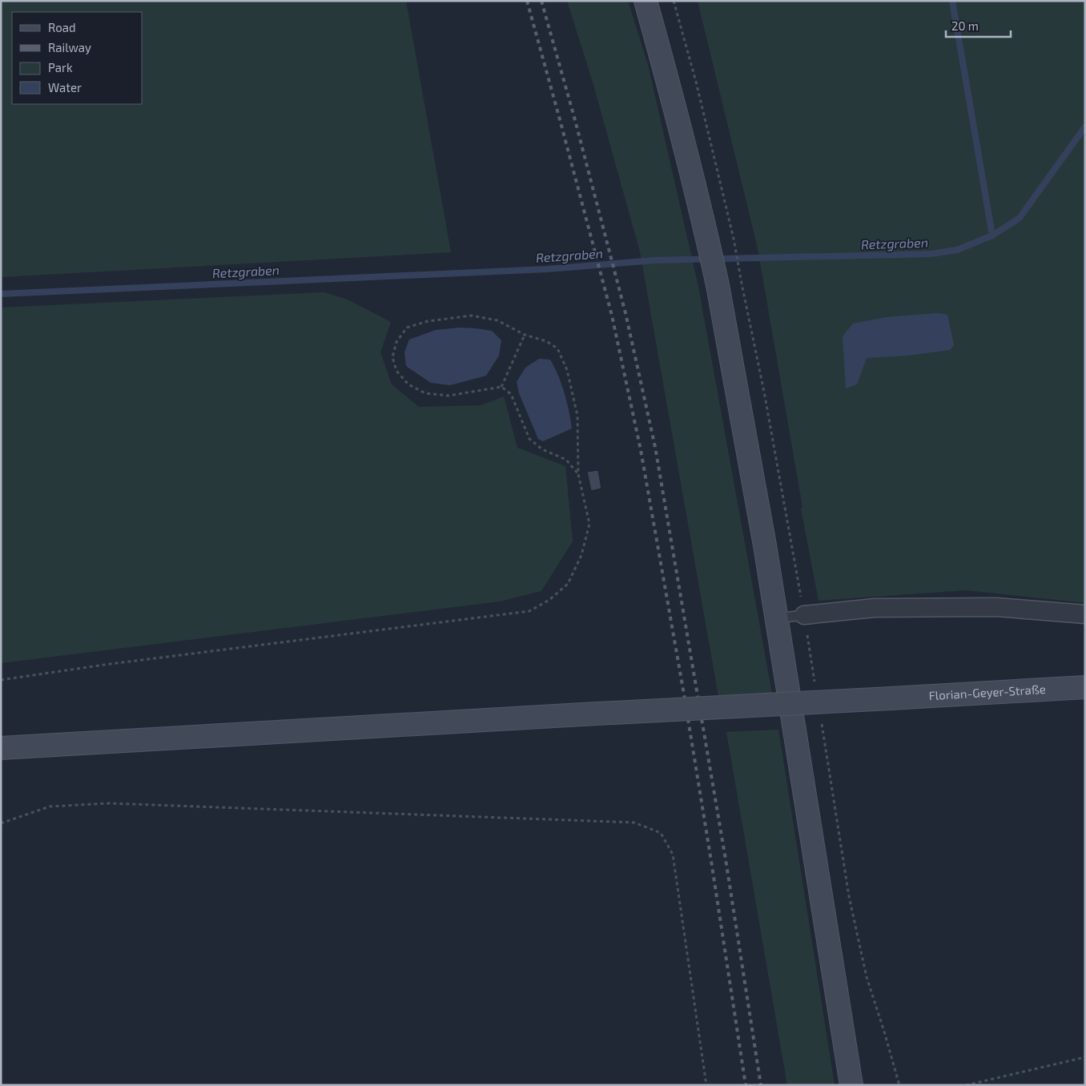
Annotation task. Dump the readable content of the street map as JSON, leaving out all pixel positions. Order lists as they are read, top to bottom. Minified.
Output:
{"streets":{"main road":["Florian-Geyer-Straße"]},"water":["Retzgraben"],"legend":["Road","Railway","Park","Water"],"scale_bar":"20 m"}
